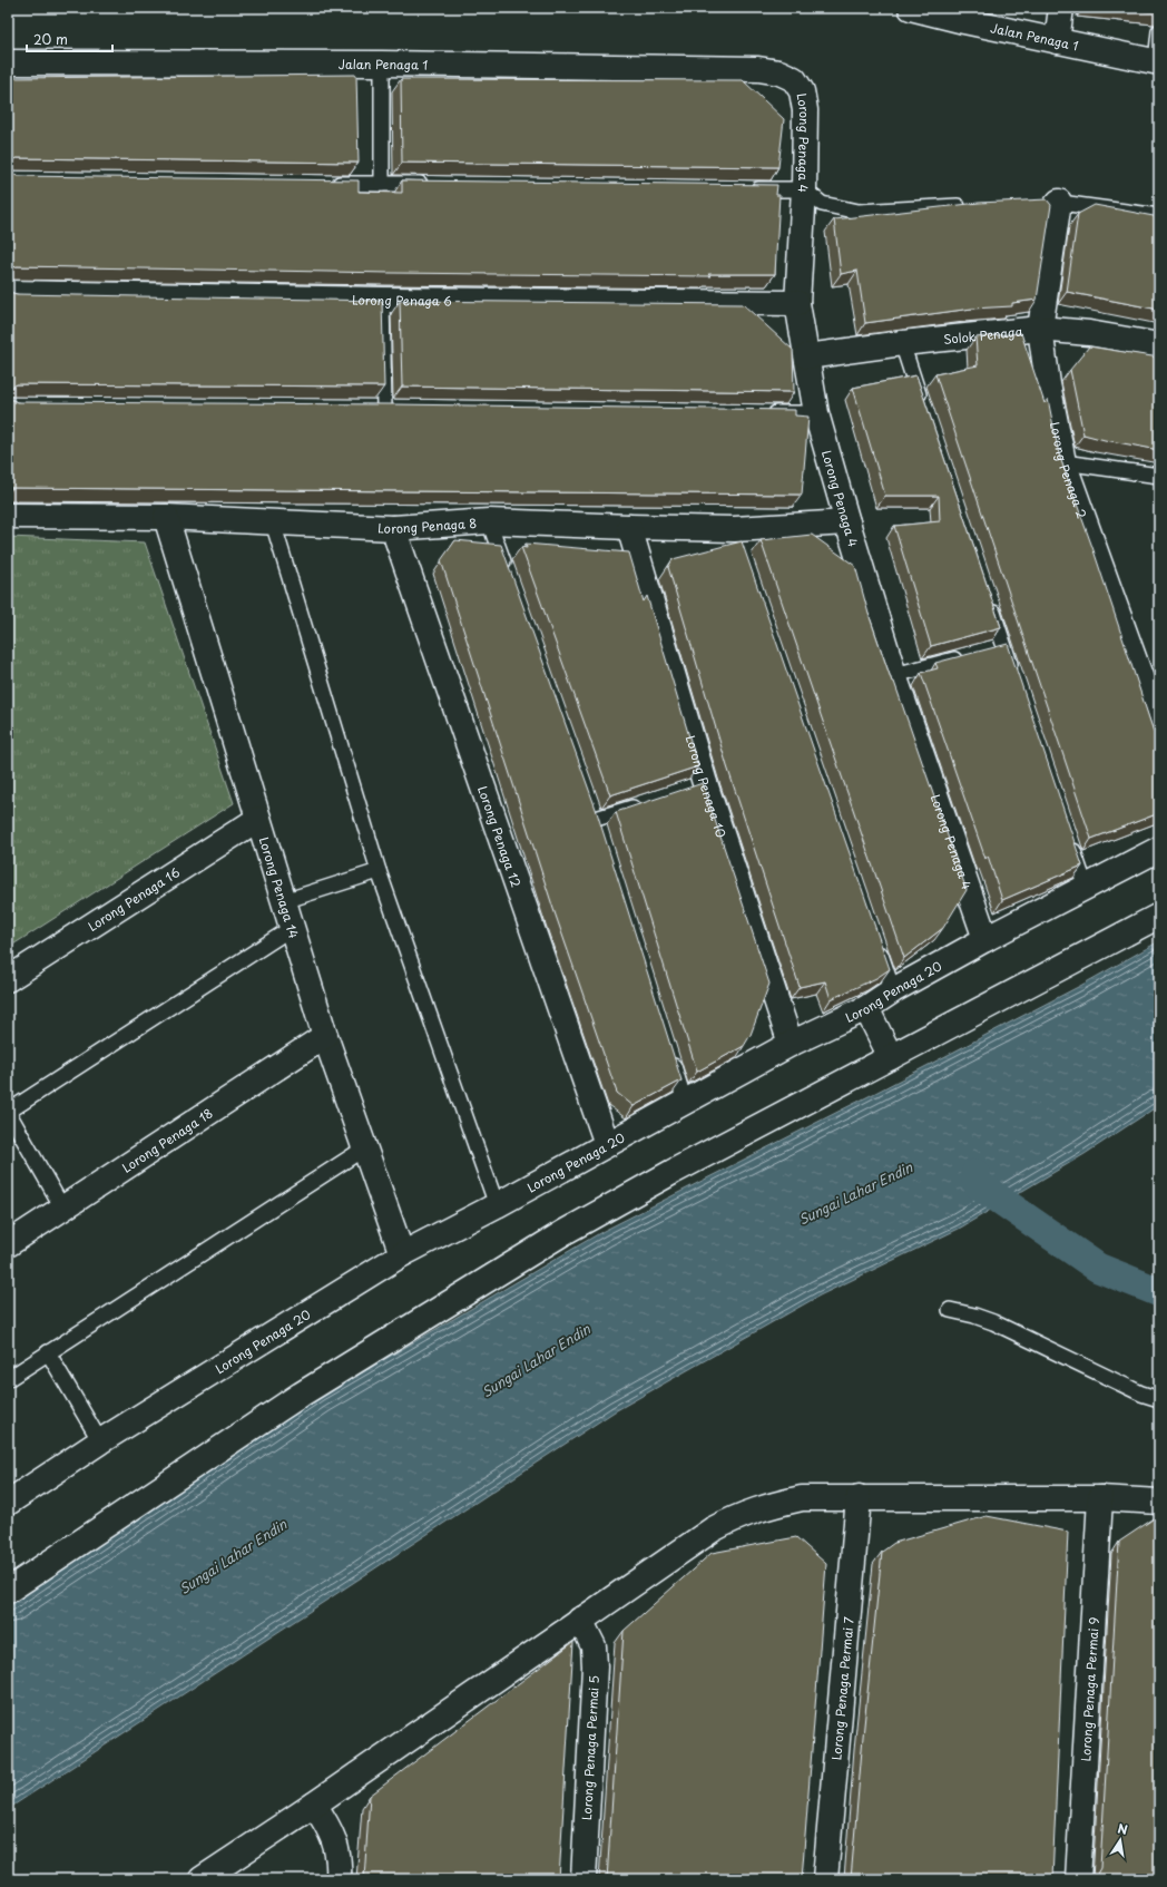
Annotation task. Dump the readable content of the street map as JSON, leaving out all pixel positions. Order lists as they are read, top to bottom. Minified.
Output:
{"streets":{"street":["Jalan Penaga 1","Lorong Penaga 4","Lorong Penaga 6","Solok Penaga","Lorong Penaga 2","Lorong Penaga 8","Lorong Penaga 10","Lorong Penaga 12","Lorong Penaga 14","Lorong Penaga 16","Lorong Penaga 20","Lorong Penaga 18","Lorong Penaga Permai 7","Lorong Penaga Permai 9","Lorong Penaga Permai 5"]},"crossings":[["Jalan Penaga 1","Lorong Penaga 4"],["Lorong Penaga 4","Lorong Penaga 6"],["Lorong Penaga 4","Solok Penaga"],["Lorong Penaga 4","Lorong Penaga 8"],["Lorong Penaga 4","Lorong Penaga 20"],["Solok Penaga","Lorong Penaga 2"],["Lorong Penaga 8","Lorong Penaga 10"],["Lorong Penaga 8","Lorong Penaga 12"],["Lorong Penaga 8","Lorong Penaga 14"],["Lorong Penaga 10","Lorong Penaga 20"],["Lorong Penaga 12","Lorong Penaga 20"],["Lorong Penaga 14","Lorong Penaga 16"],["Lorong Penaga 14","Lorong Penaga 20"],["Lorong Penaga 14","Lorong Penaga 18"]],"water":["Sungai Lahar Endin"],"scale_bar":"20 m","north":"top"}
